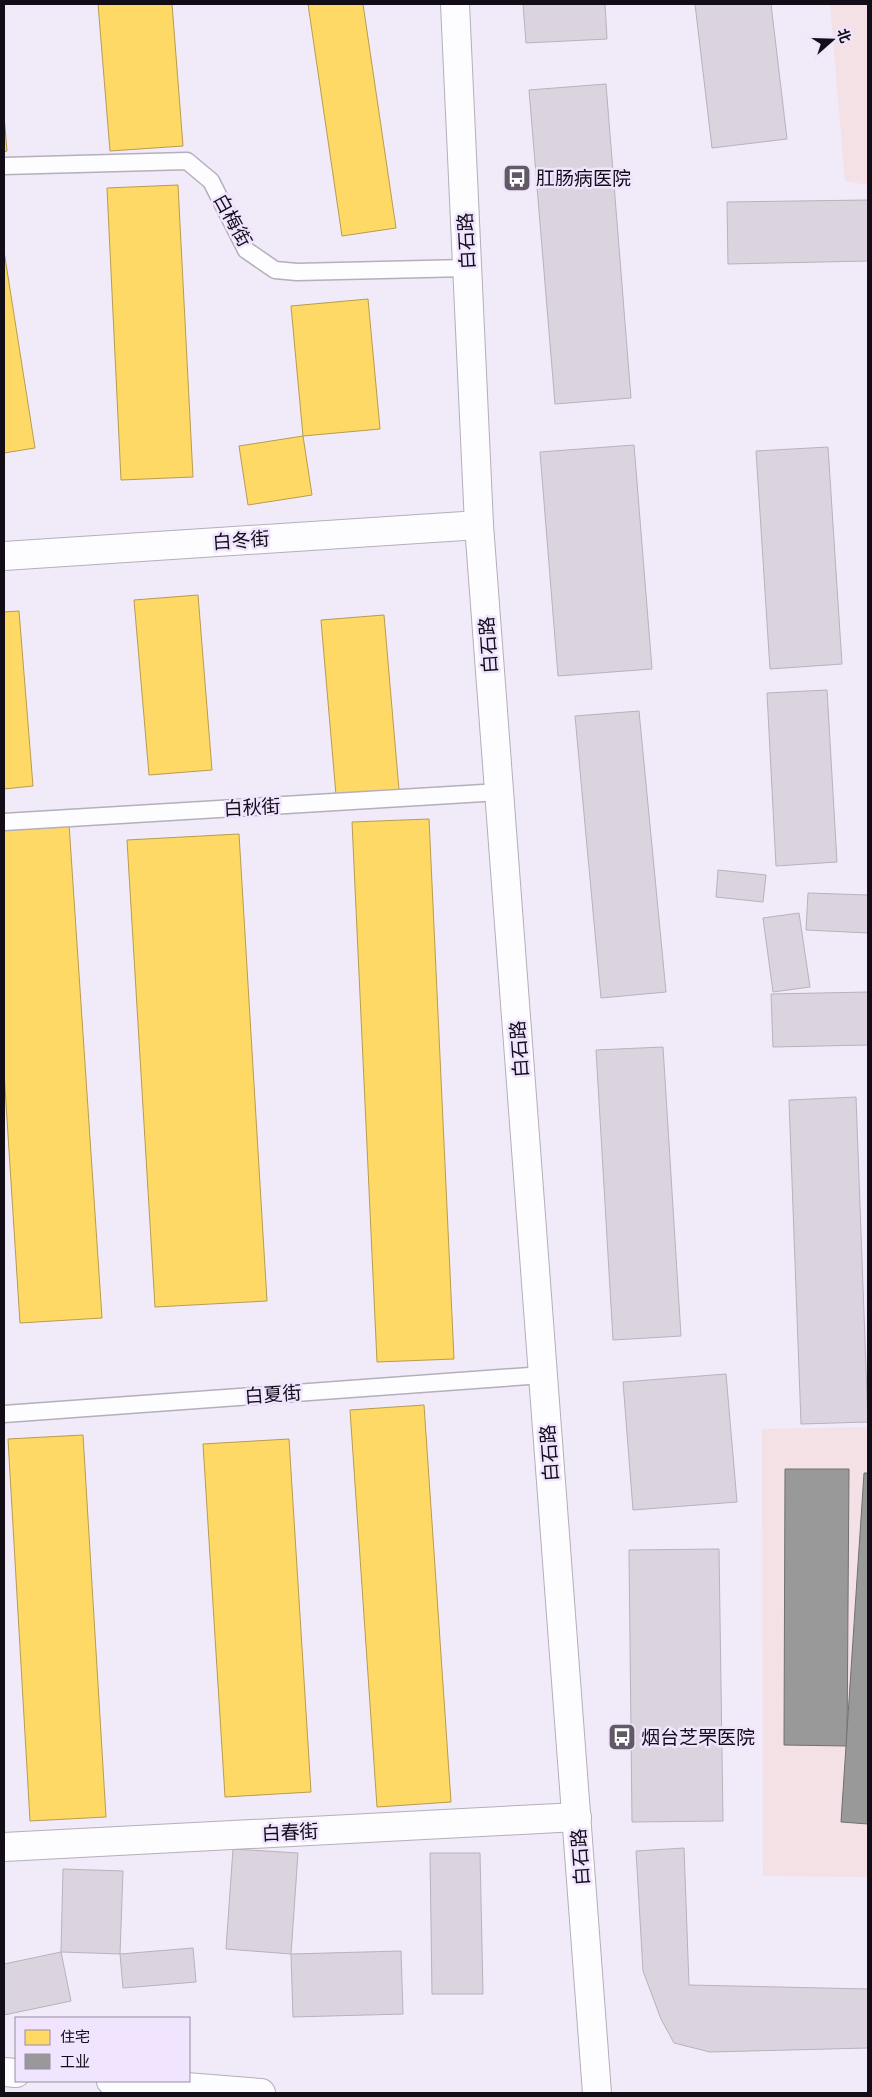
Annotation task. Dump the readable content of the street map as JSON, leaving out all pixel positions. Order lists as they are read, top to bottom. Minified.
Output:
{"streets":{"street":["白石路","白冬街","白春街"],"lane":["白梅街","白秋街","白夏街"]},"crossings":[["白梅街","白石路"],["白石路","白冬街"],["白石路","白秋街"],["白石路","白夏街"],["白石路","白春街"]],"places":{"bus stop":["肛肠病医院","烟台芝罘医院"]},"legend":["住宅","工业"],"north":"right"}
